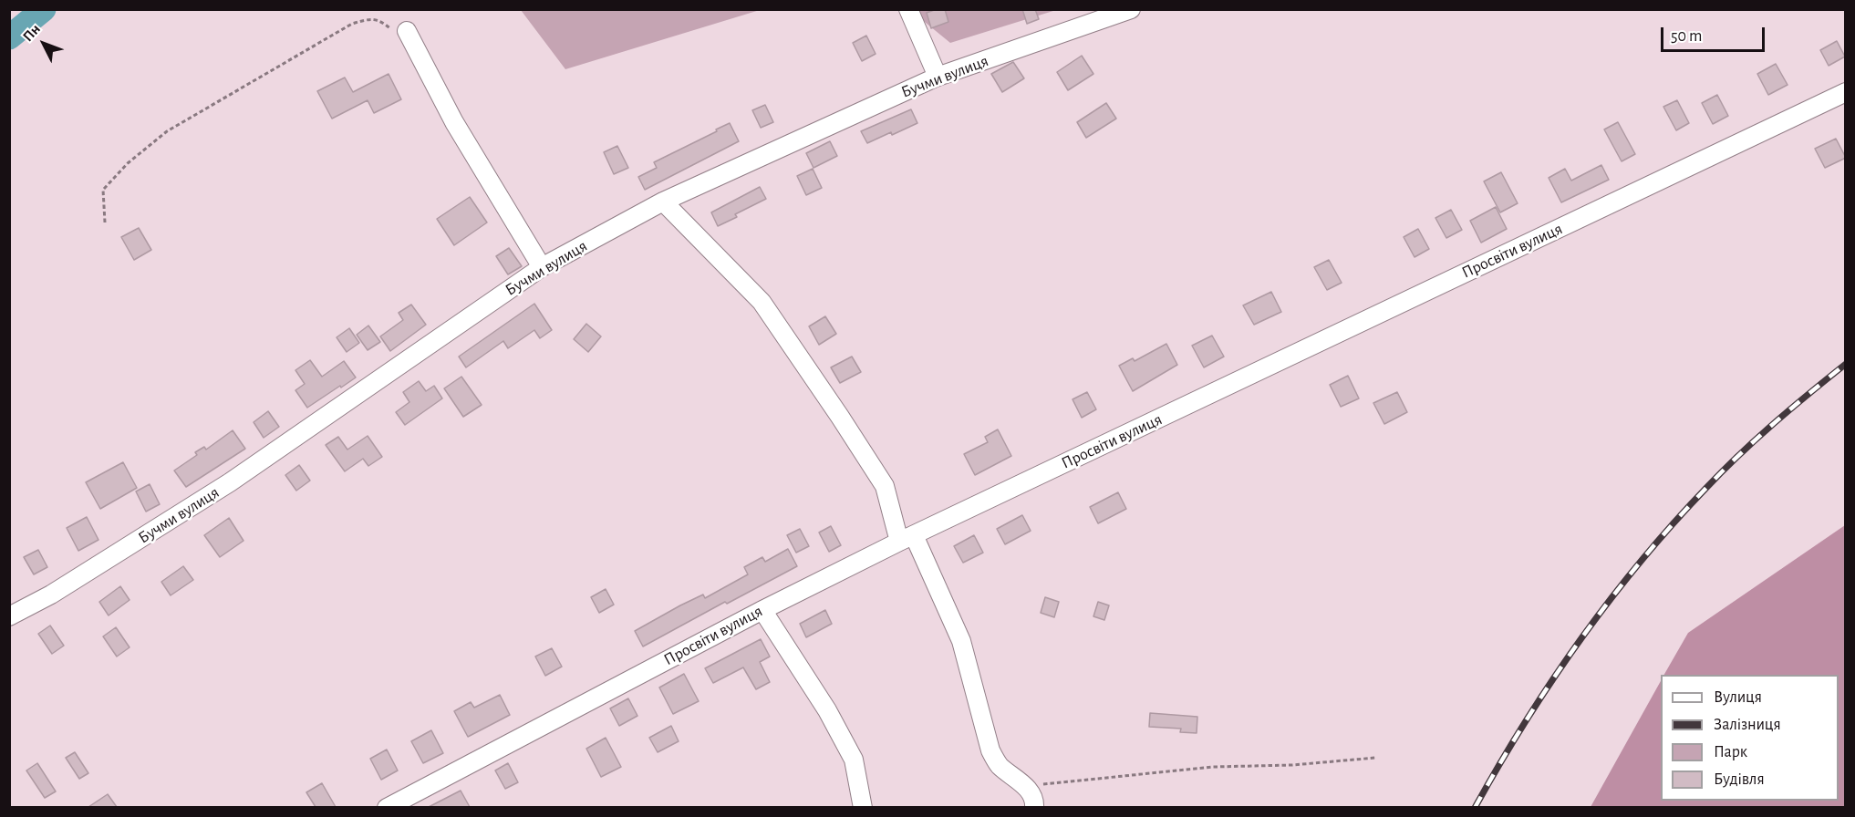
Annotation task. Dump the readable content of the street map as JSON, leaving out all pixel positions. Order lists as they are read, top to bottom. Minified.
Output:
{"streets":{"street":["Бучми вулиця","Просвіти вулиця"]},"legend":["Вулиця","Залізниця","Парк","Будівля"],"scale_bar":"50 m","north":"top left"}
